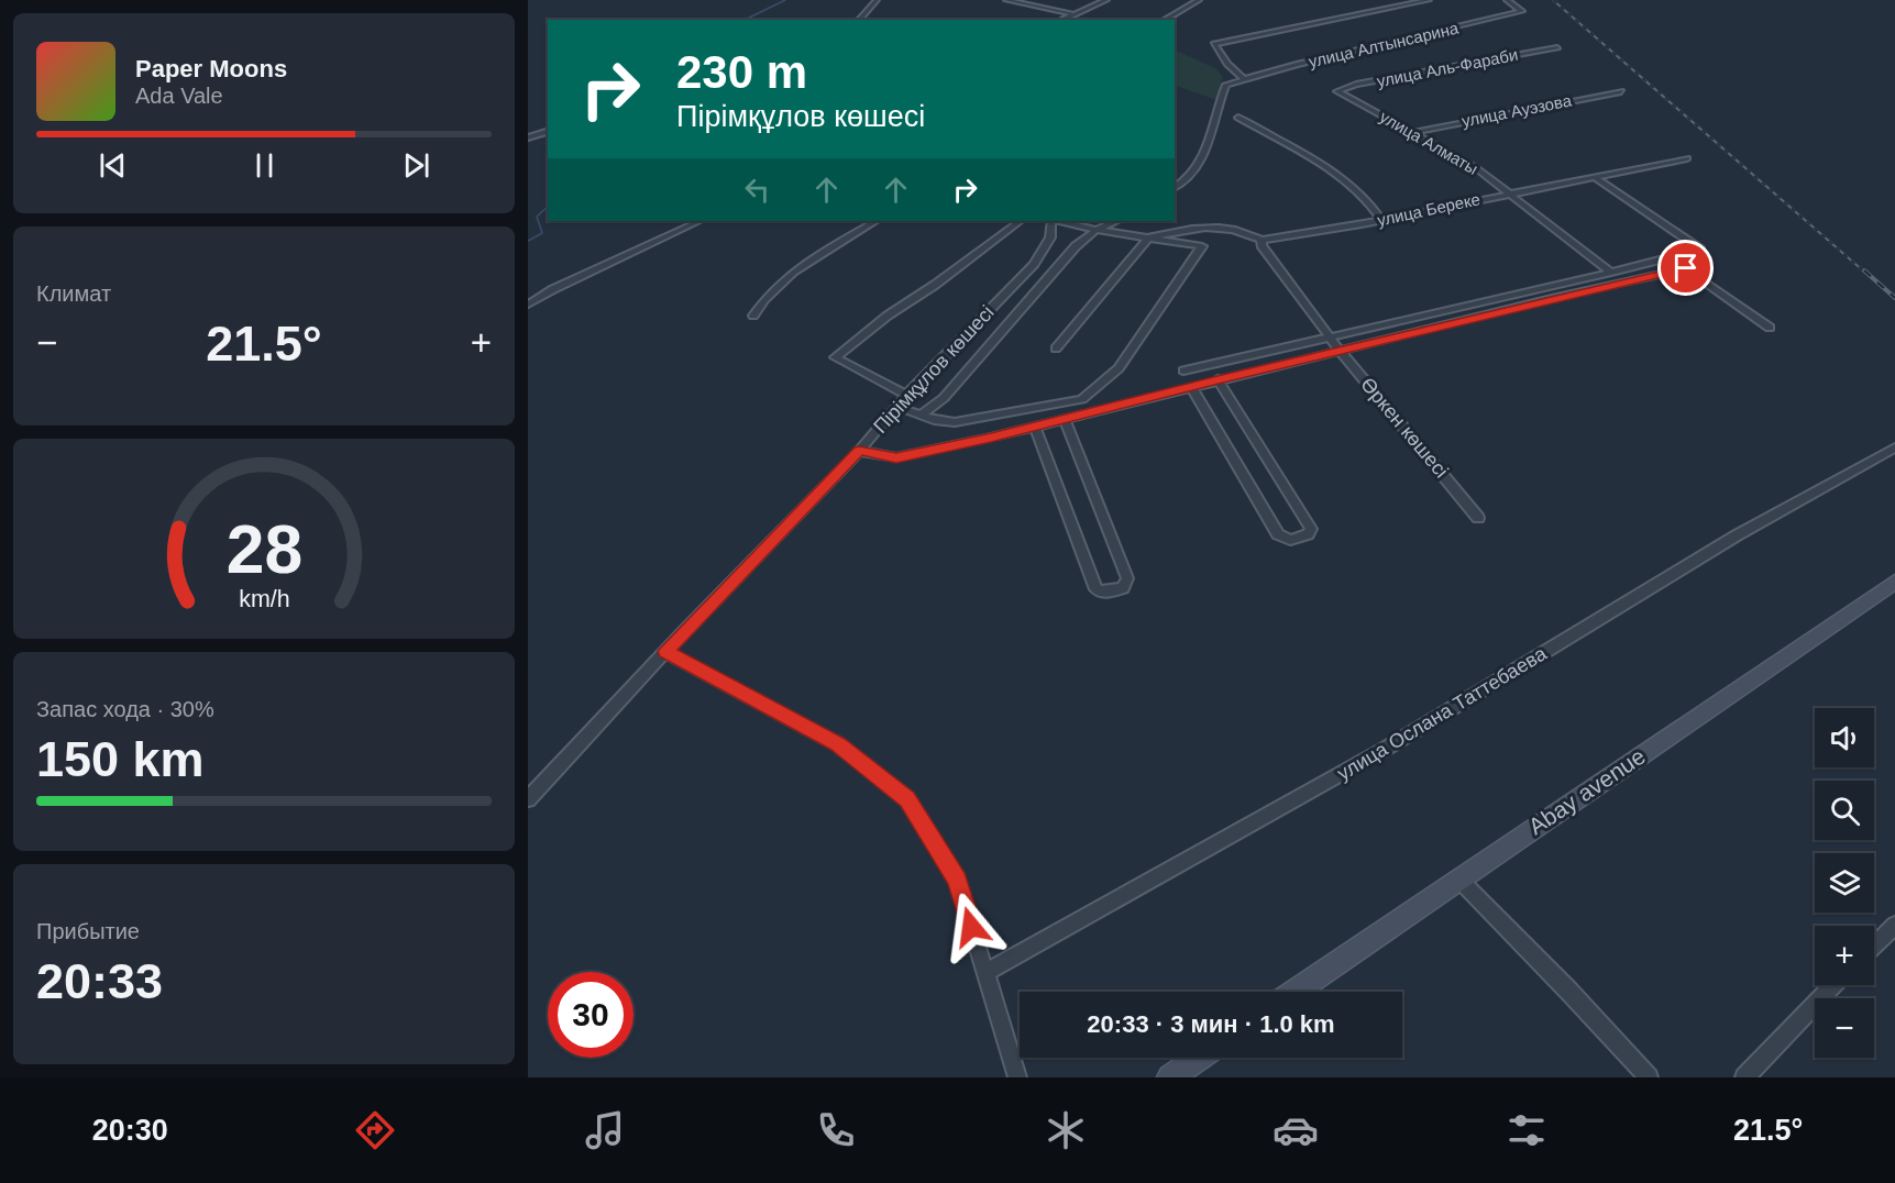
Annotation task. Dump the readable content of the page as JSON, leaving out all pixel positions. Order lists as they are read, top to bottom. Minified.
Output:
{"streets":{"street":["улица Алтынсарина","улица Аль-Фараби","улица Ауэзова","улица Алматы","улица Береке","Пірімқұлов көшесі","Өркен көшесі","улица Ослана Таттебаева","Abay avenue"]},"crossings":[["улица Аль-Фараби","улица Алматы"],["улица Ауэзова","улица Алматы"],["улица Алматы","улица Береке"],["улица Береке","Өркен көшесі"]],"page":{"turn":["230 m","Пірімқұлов көшесі"],"song":["Paper Moons","Ada Vale"],"tile":["Климат",["Запас хода · 30%","150 km"],["Прибытие","20:33"]],"heat":["−","21.5°","+"],"map_buttons":["+","−"],"limit":"30","trip":"20:33 · 3 мин · 1.0 km","tabs":["20:30","21.5°"],"gauge":["28","km/h"]}}
